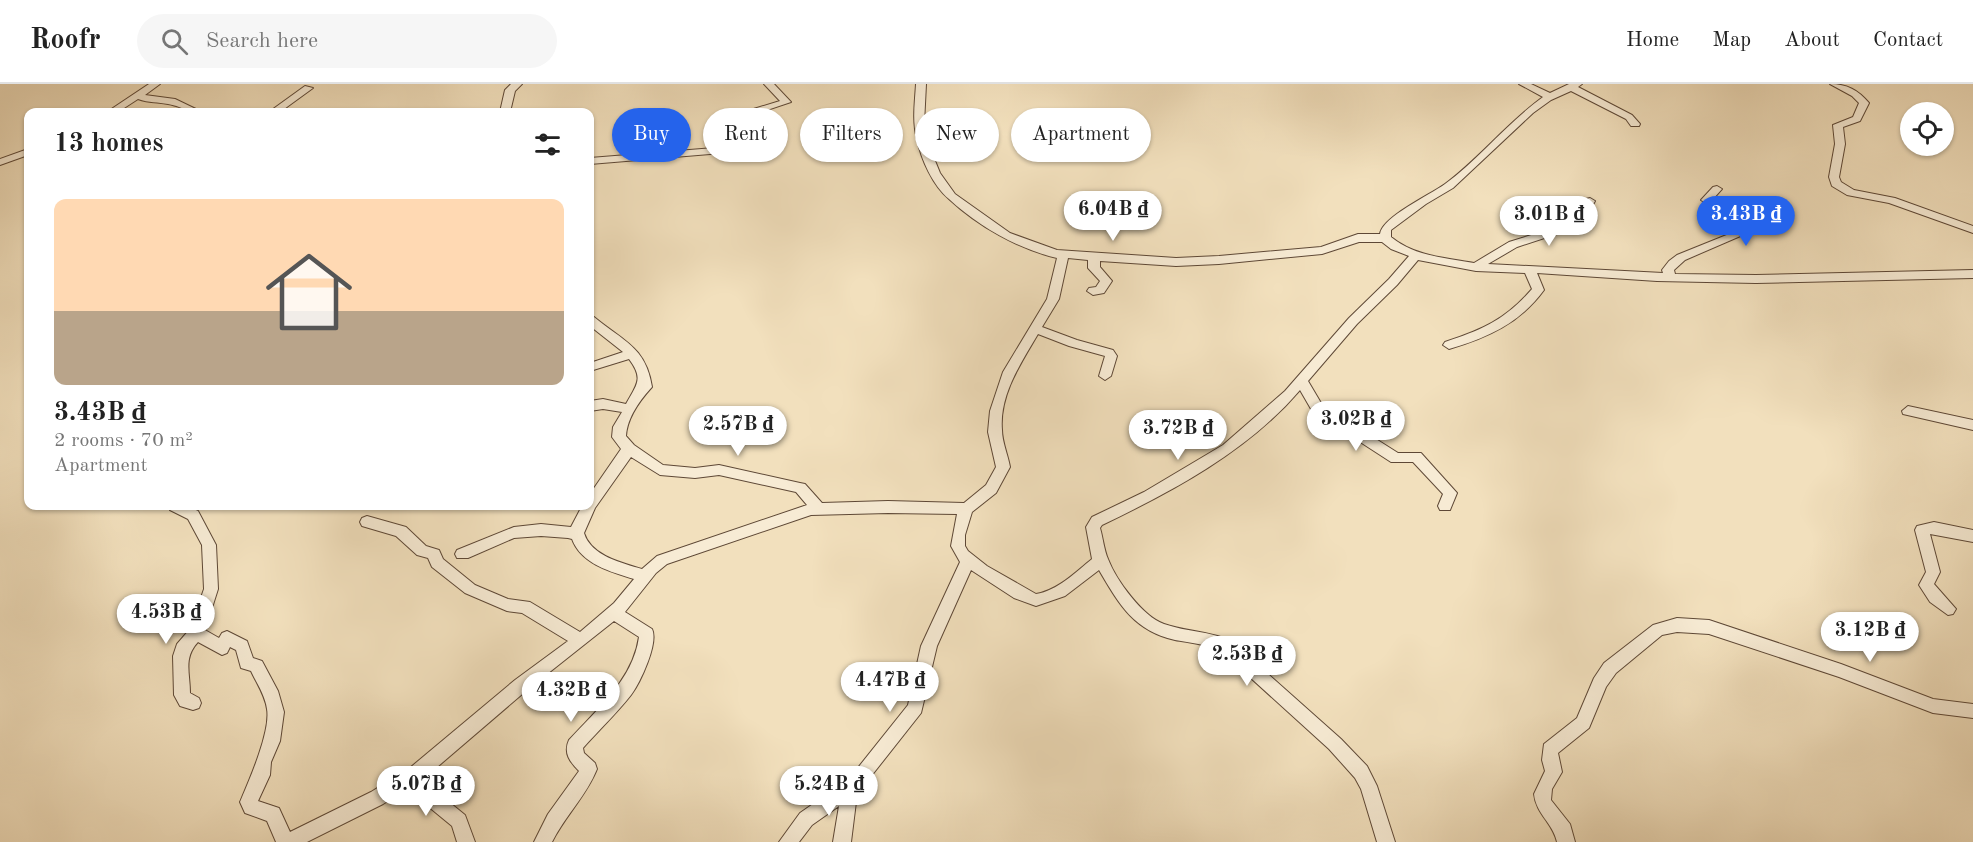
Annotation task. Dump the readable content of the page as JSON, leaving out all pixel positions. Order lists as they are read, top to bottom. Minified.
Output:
{"page":{"header":"Roofr","search":"Search here","nav":["Home","Map","About","Contact"],"chip":["Buy","Rent","Filters","New","Apartment"],"heading":"13 homes","list":[{"name":"3.43B ₫","note":"2 rooms · 70 m² · Apartment"}],"price":["6.04B ₫","3.01B ₫","3.43B ₫","3.02B ₫","2.57B ₫","3.72B ₫","4.53B ₫","3.12B ₫","2.53B ₫","4.47B ₫","4.32B ₫","5.07B ₫","5.24B ₫"]}}
